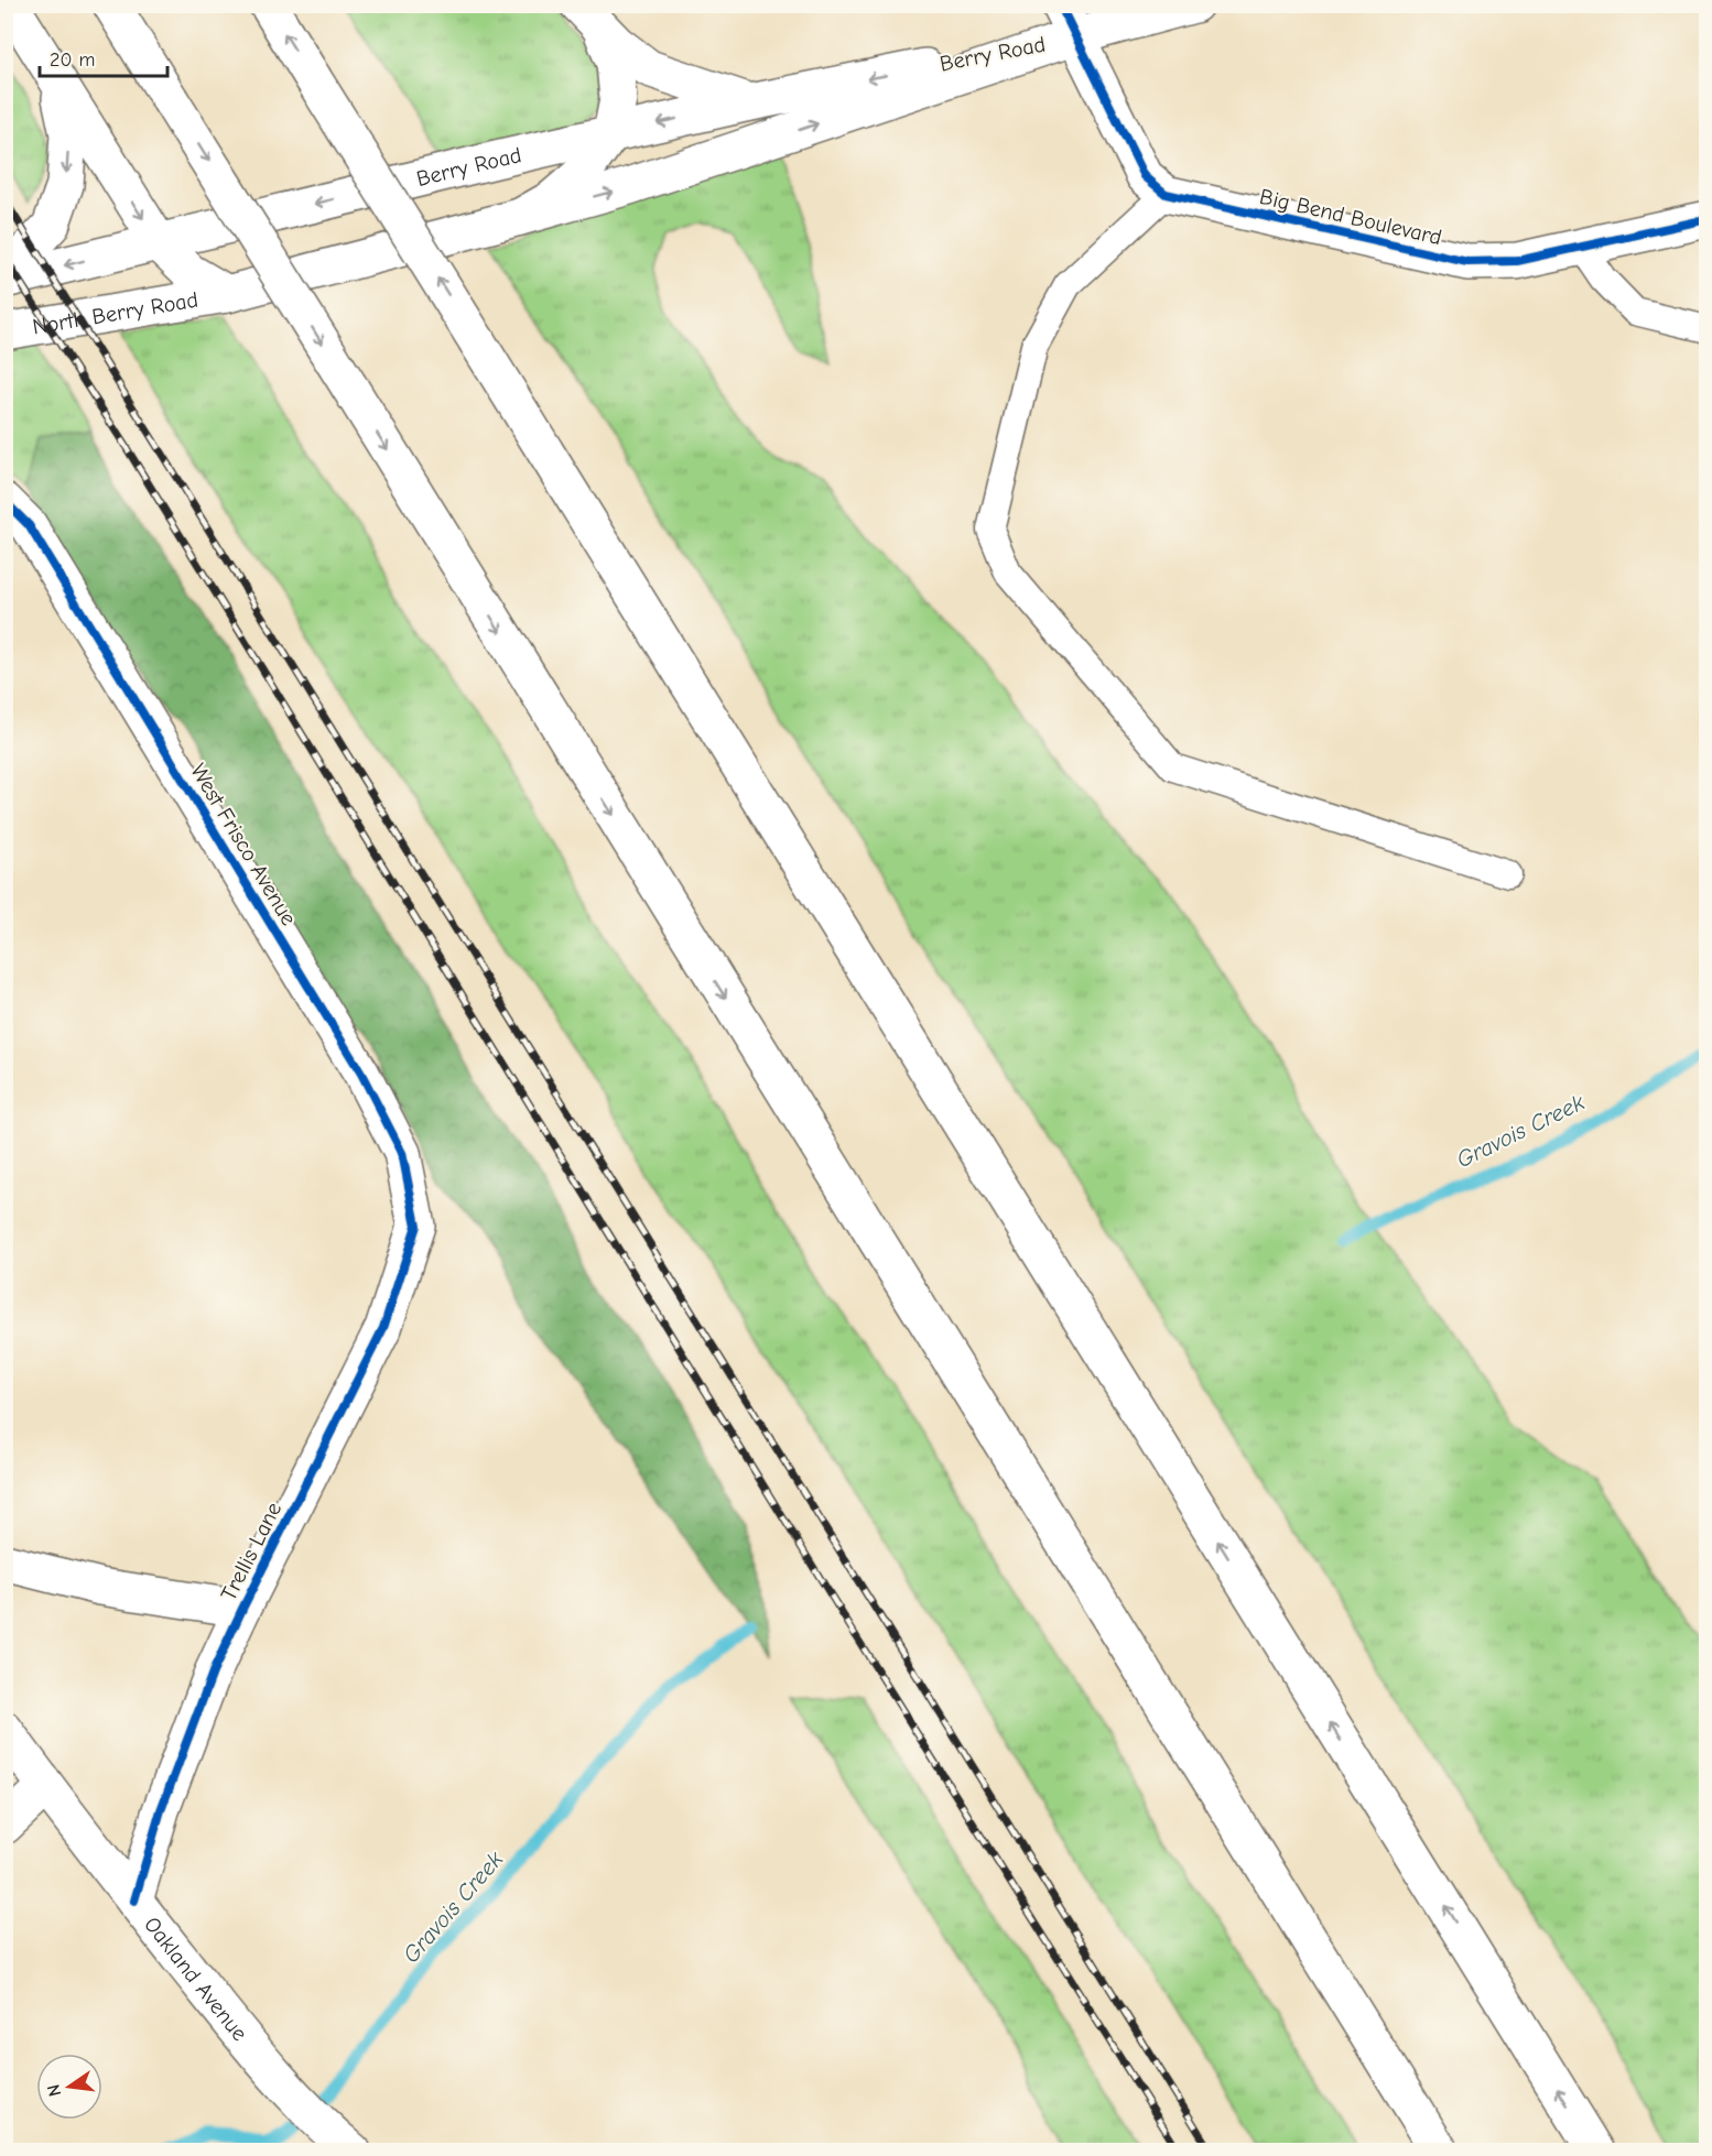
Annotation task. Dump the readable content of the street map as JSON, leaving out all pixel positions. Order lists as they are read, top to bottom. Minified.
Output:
{"streets":{"main road":["Berry Road","Big Bend Boulevard","North Berry Road","West Frisco Avenue","Trellis Lane","Oakland Avenue"]},"crossings":[["Berry Road","North Berry Road"],["West Frisco Avenue","Trellis Lane"],["Trellis Lane","Oakland Avenue"]],"water":["Gravois Creek"],"scale_bar":"20 m","north":"left"}
